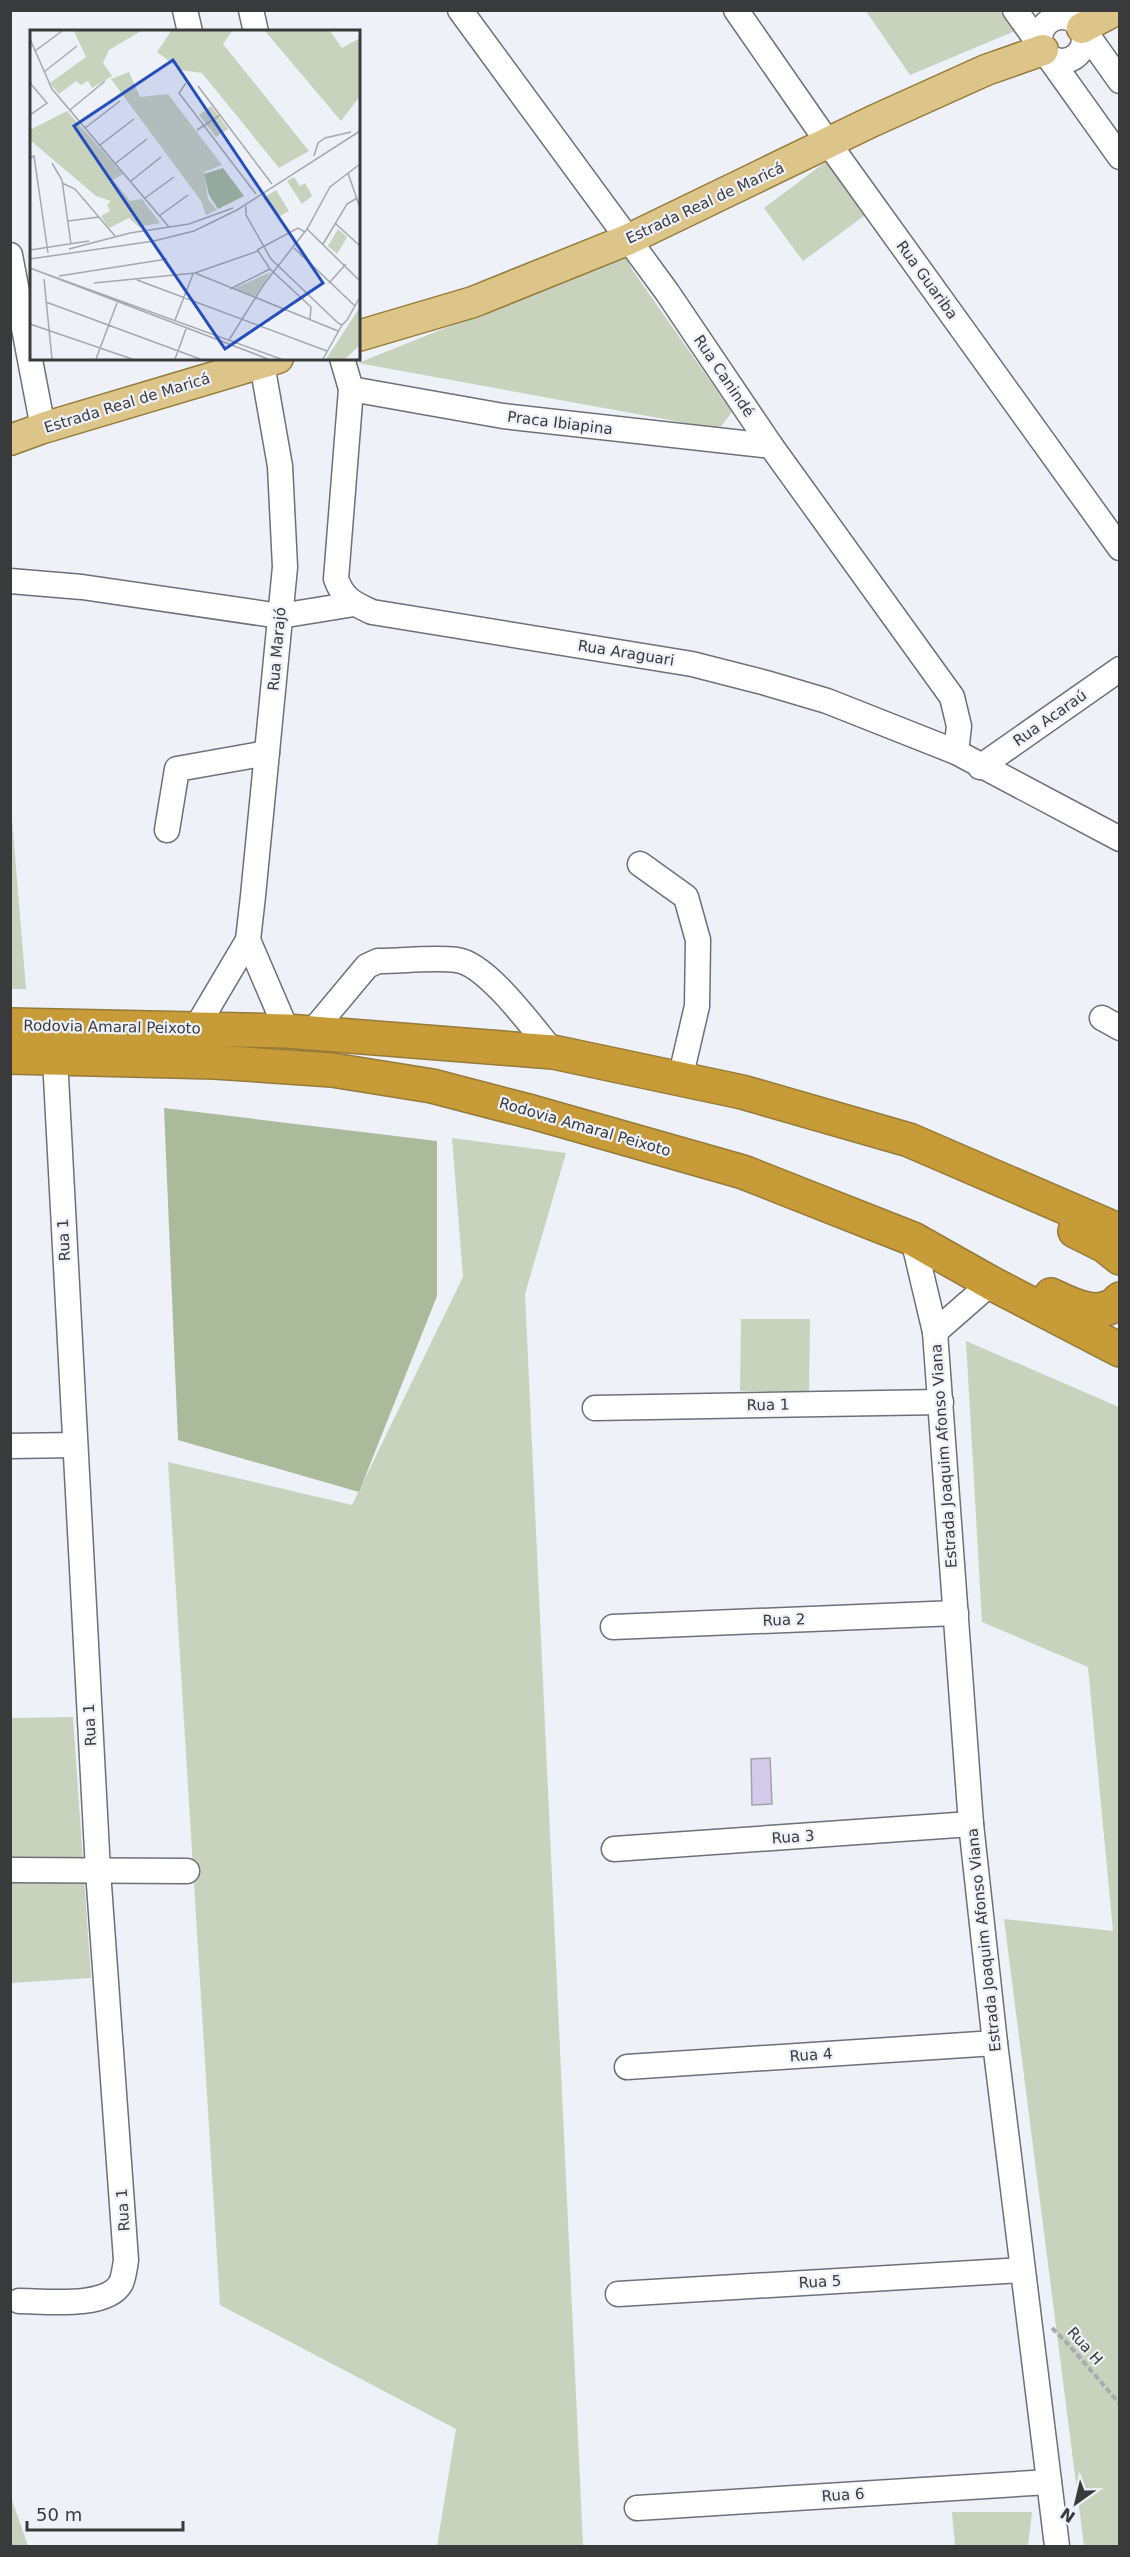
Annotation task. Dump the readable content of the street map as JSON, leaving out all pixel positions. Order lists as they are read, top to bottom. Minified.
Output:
{"streets":{"highway":["Rodovia Amaral Peixoto"],"main road":["Estrada Real de Maricá"],"street":["Rua Guariba","Rua Canindé","Praca Ibiapina","Rua Marajó","Rua Araguari","Rua Acaraú","Rua 1","Estrada Joaquim Afonso Viana","Rua 2","Rua 3","Rua 4","Rua 5","Rua 6"],"path":["Rua H"]},"crossings":[["Estrada Real de Maricá","Rua Guariba"],["Estrada Real de Maricá","Rua Canindé"],["Estrada Real de Maricá","Rua Marajó"],["Rua Canindé","Praca Ibiapina"],["Rua Canindé","Rua Araguari"],["Rua Marajó","Rodovia Amaral Peixoto"],["Rua Araguari","Rua Acaraú"],["Rodovia Amaral Peixoto","Rua 1"],["Rodovia Amaral Peixoto","Estrada Joaquim Afonso Viana"],["Rua 1","Estrada Joaquim Afonso Viana"],["Estrada Joaquim Afonso Viana","Rua 2"],["Estrada Joaquim Afonso Viana","Rua 3"],["Estrada Joaquim Afonso Viana","Rua 4"],["Estrada Joaquim Afonso Viana","Rua 5"],["Estrada Joaquim Afonso Viana","Rua H"],["Estrada Joaquim Afonso Viana","Rua 6"]],"scale_bar":"50 m","north":"bottom left"}
